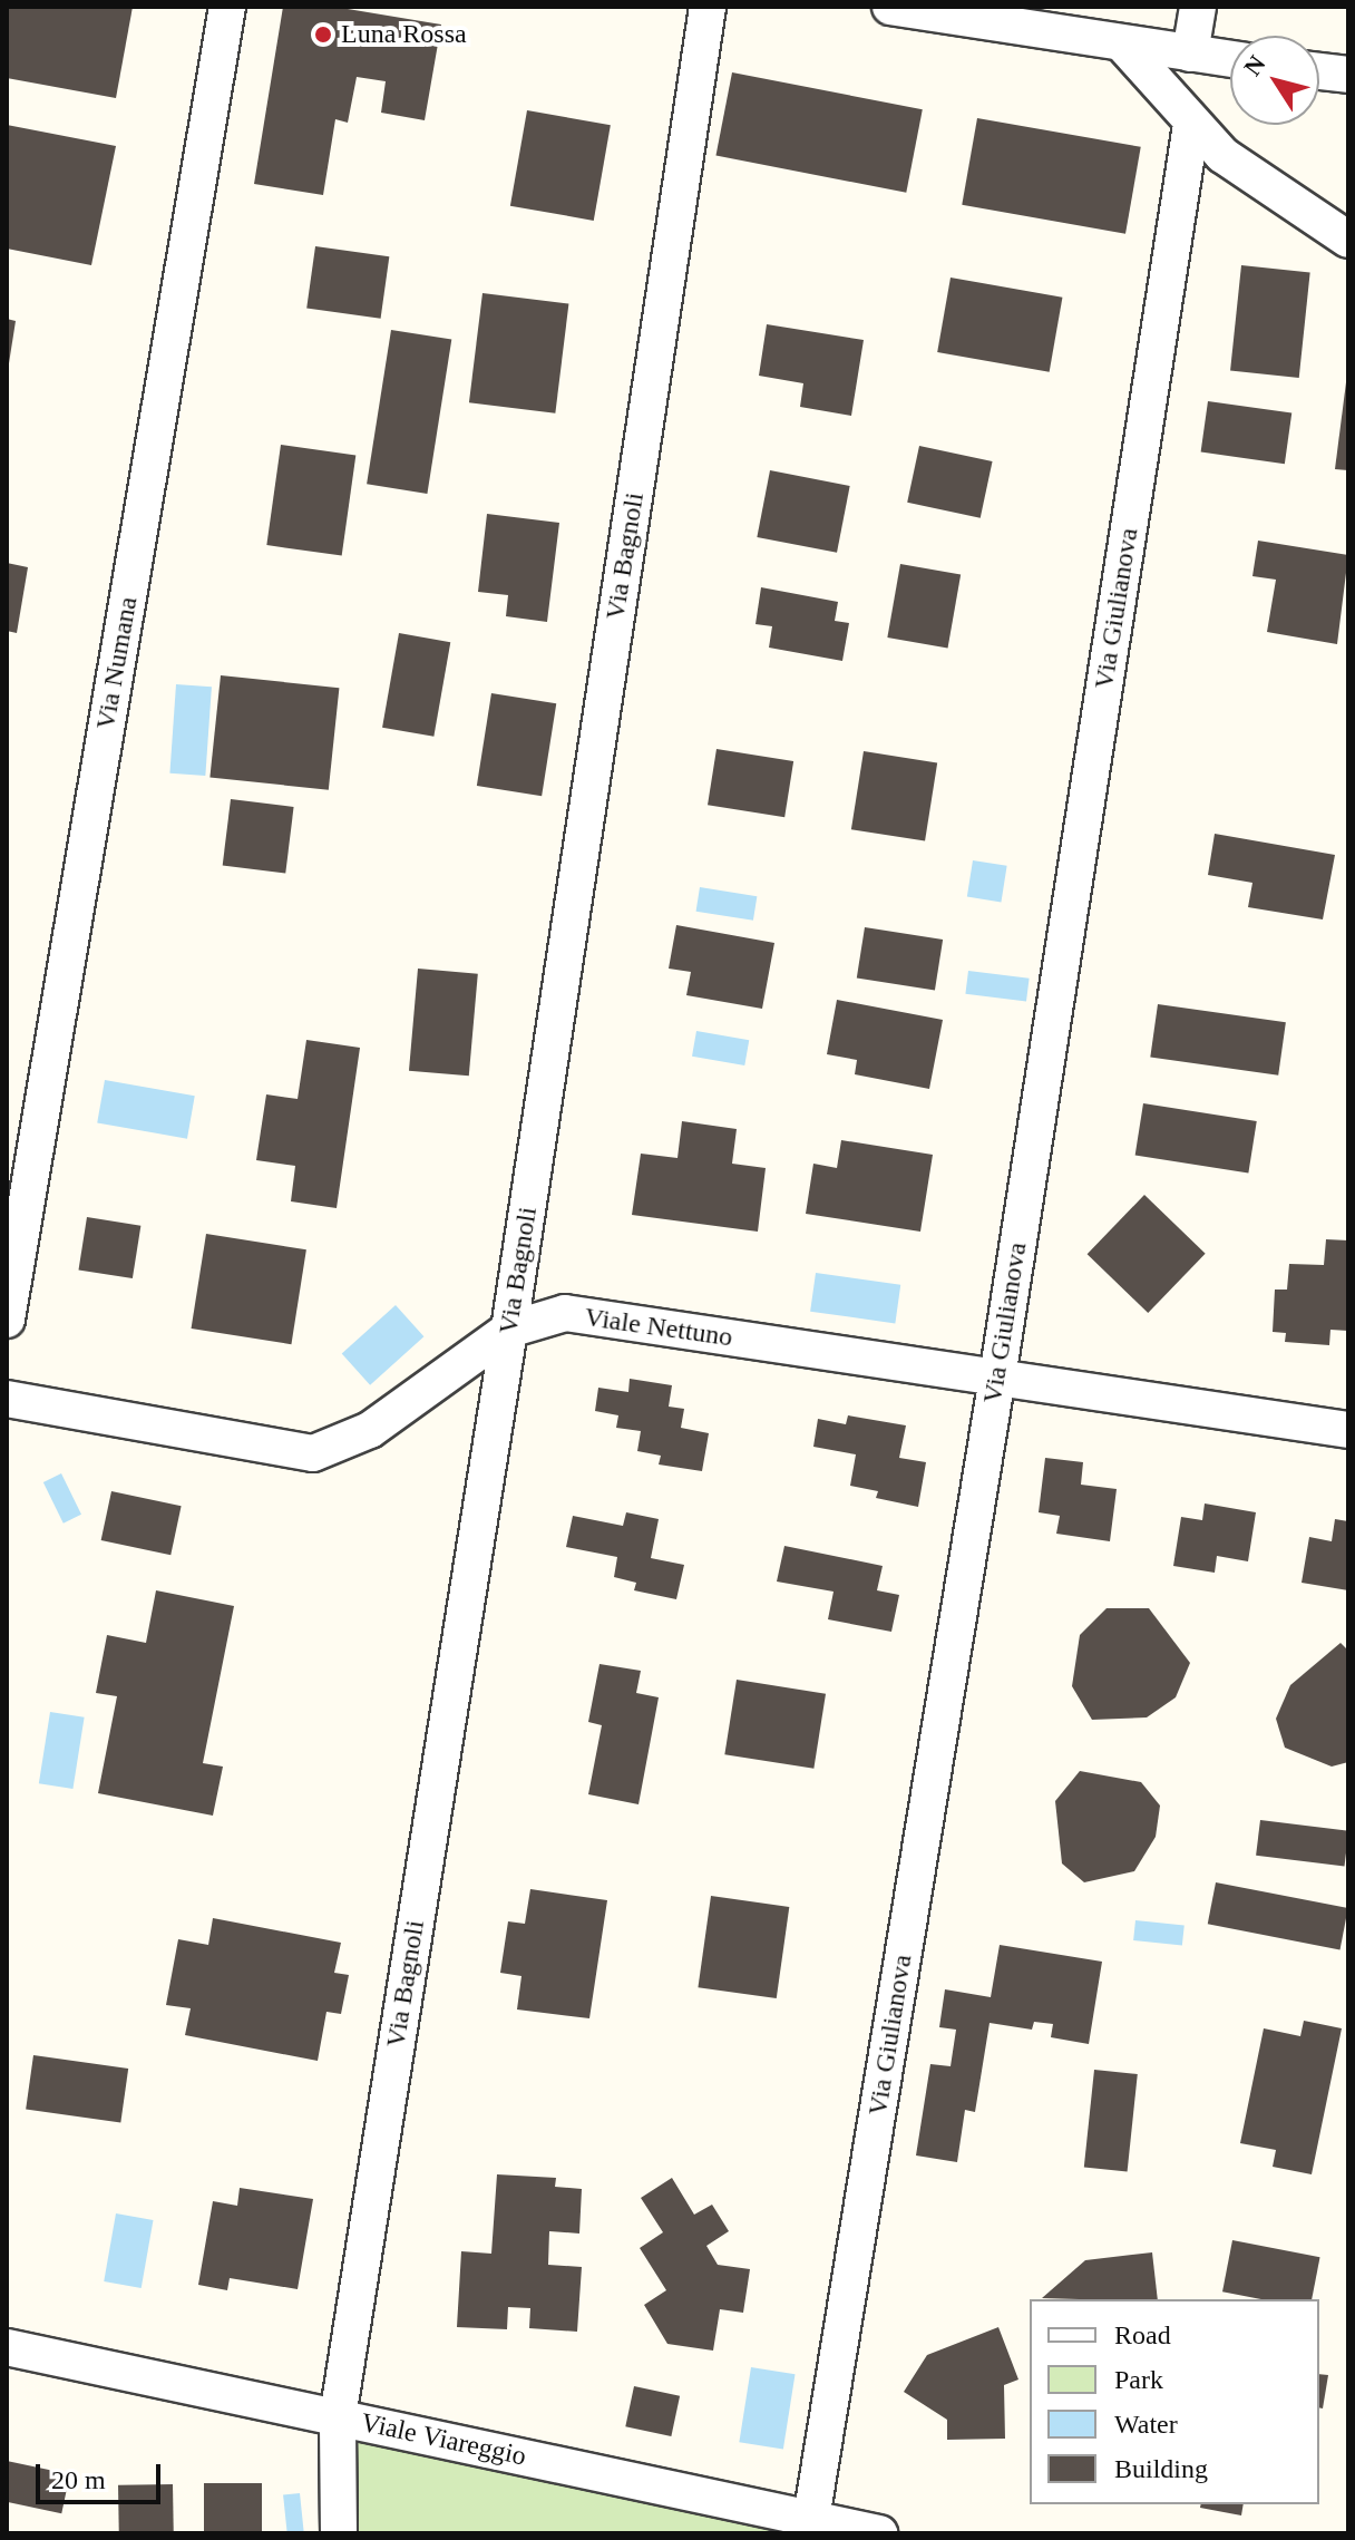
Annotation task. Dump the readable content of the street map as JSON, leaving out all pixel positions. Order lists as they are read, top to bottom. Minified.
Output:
{"streets":{"street":["Via Bagnoli","Via Giulianova","Via Numana","Viale Nettuno","Viale Viareggio"]},"crossings":[["Via Bagnoli","Viale Nettuno"],["Via Bagnoli","Viale Viareggio"],["Via Giulianova","Viale Nettuno"],["Via Giulianova","Viale Viareggio"]],"places":["Luna Rossa"],"legend":["Road","Park","Water","Building"],"scale_bar":"20 m","north":"top left"}
